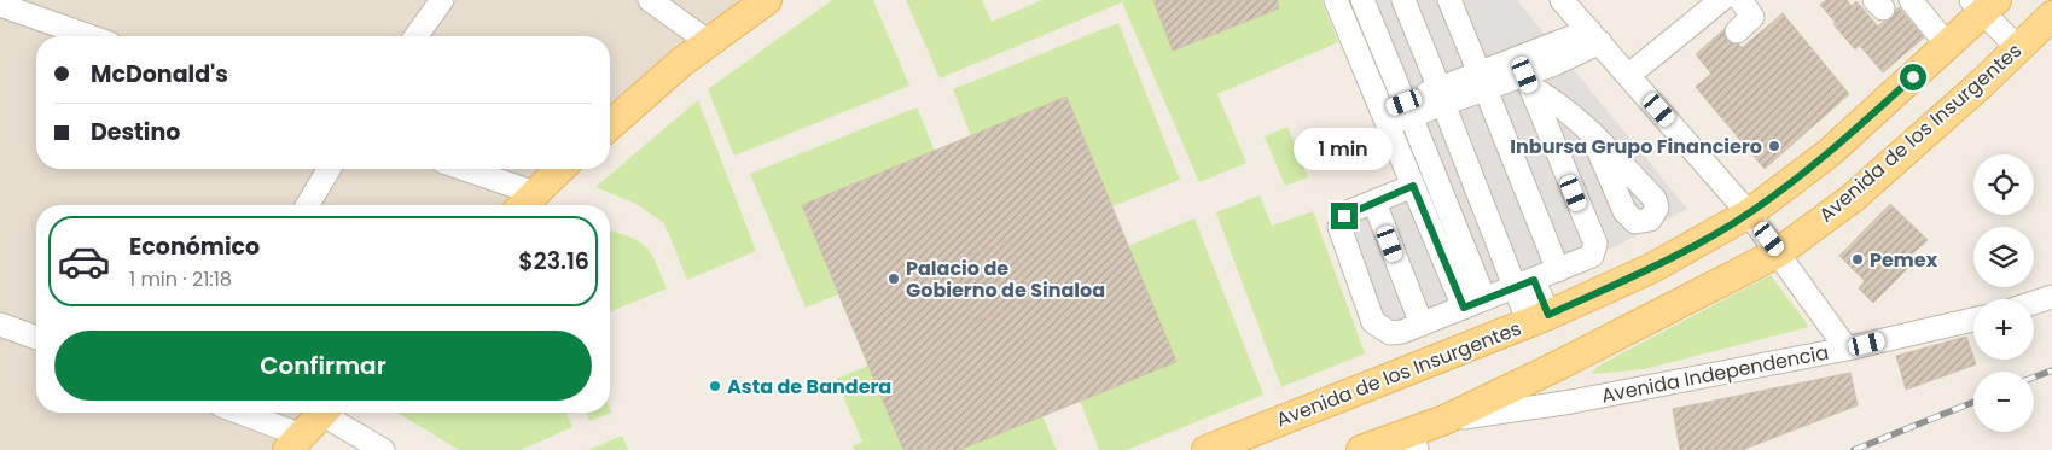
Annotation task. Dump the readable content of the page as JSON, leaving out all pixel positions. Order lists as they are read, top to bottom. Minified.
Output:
{"streets":{"main road":["Avenida de los Insurgentes"],"street":["Avenida Independencia"]},"crossings":[["Avenida de los Insurgentes","Avenida Independencia"]],"places":["Inbursa Grupo Financiero","Pemex","Palacio de Gobierno de Sinaloa","Asta de Bandera"],"page":{"banner":["McDonald's","Destino"],"bubble":"1 min","map_buttons":["+","−"],"list":[{"name":"Económico","note":"1 min · 21:18","value":"$23.16"}],"buttons":"Confirmar"}}
